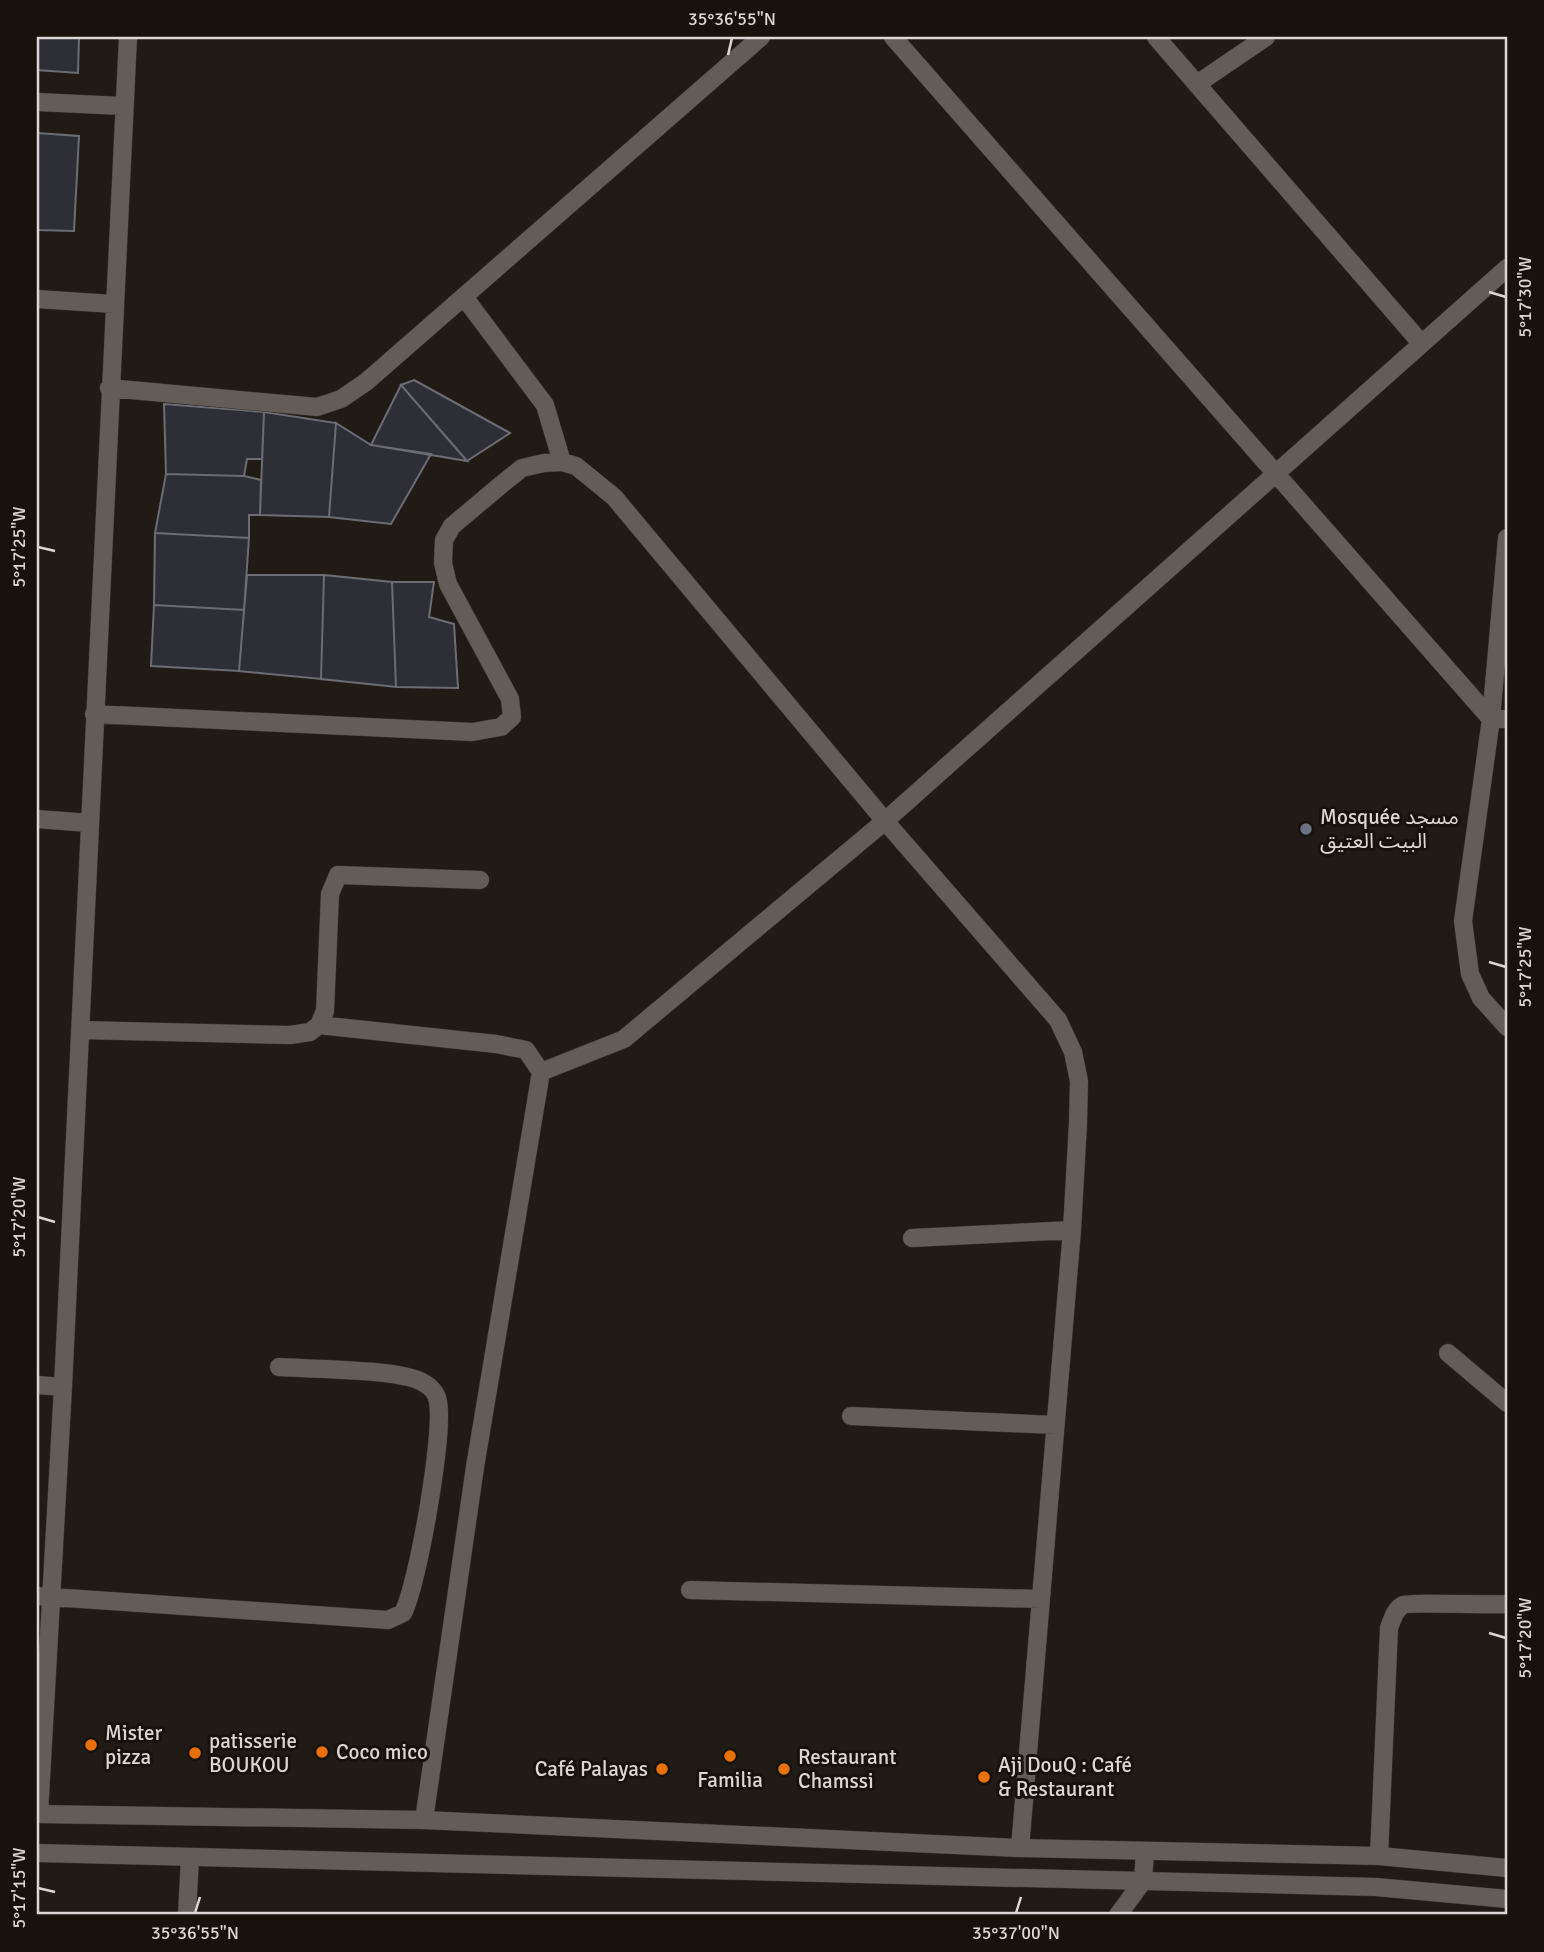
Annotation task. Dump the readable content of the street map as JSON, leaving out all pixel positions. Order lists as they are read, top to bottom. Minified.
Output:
{"places":["Mosquée مسجد البيت العتيق","Mister pizza","Coco mico","patisserie BOUKOU","Familia","Café Palayas","Restaurant Chamssi","Aji DouQ : Café & Restaurant"],"coordinates":["35°36'55\"N","5°17'30\"W","5°17'25\"W","5°17'20\"W","5°17'15\"W","35°37'00\"N"]}
